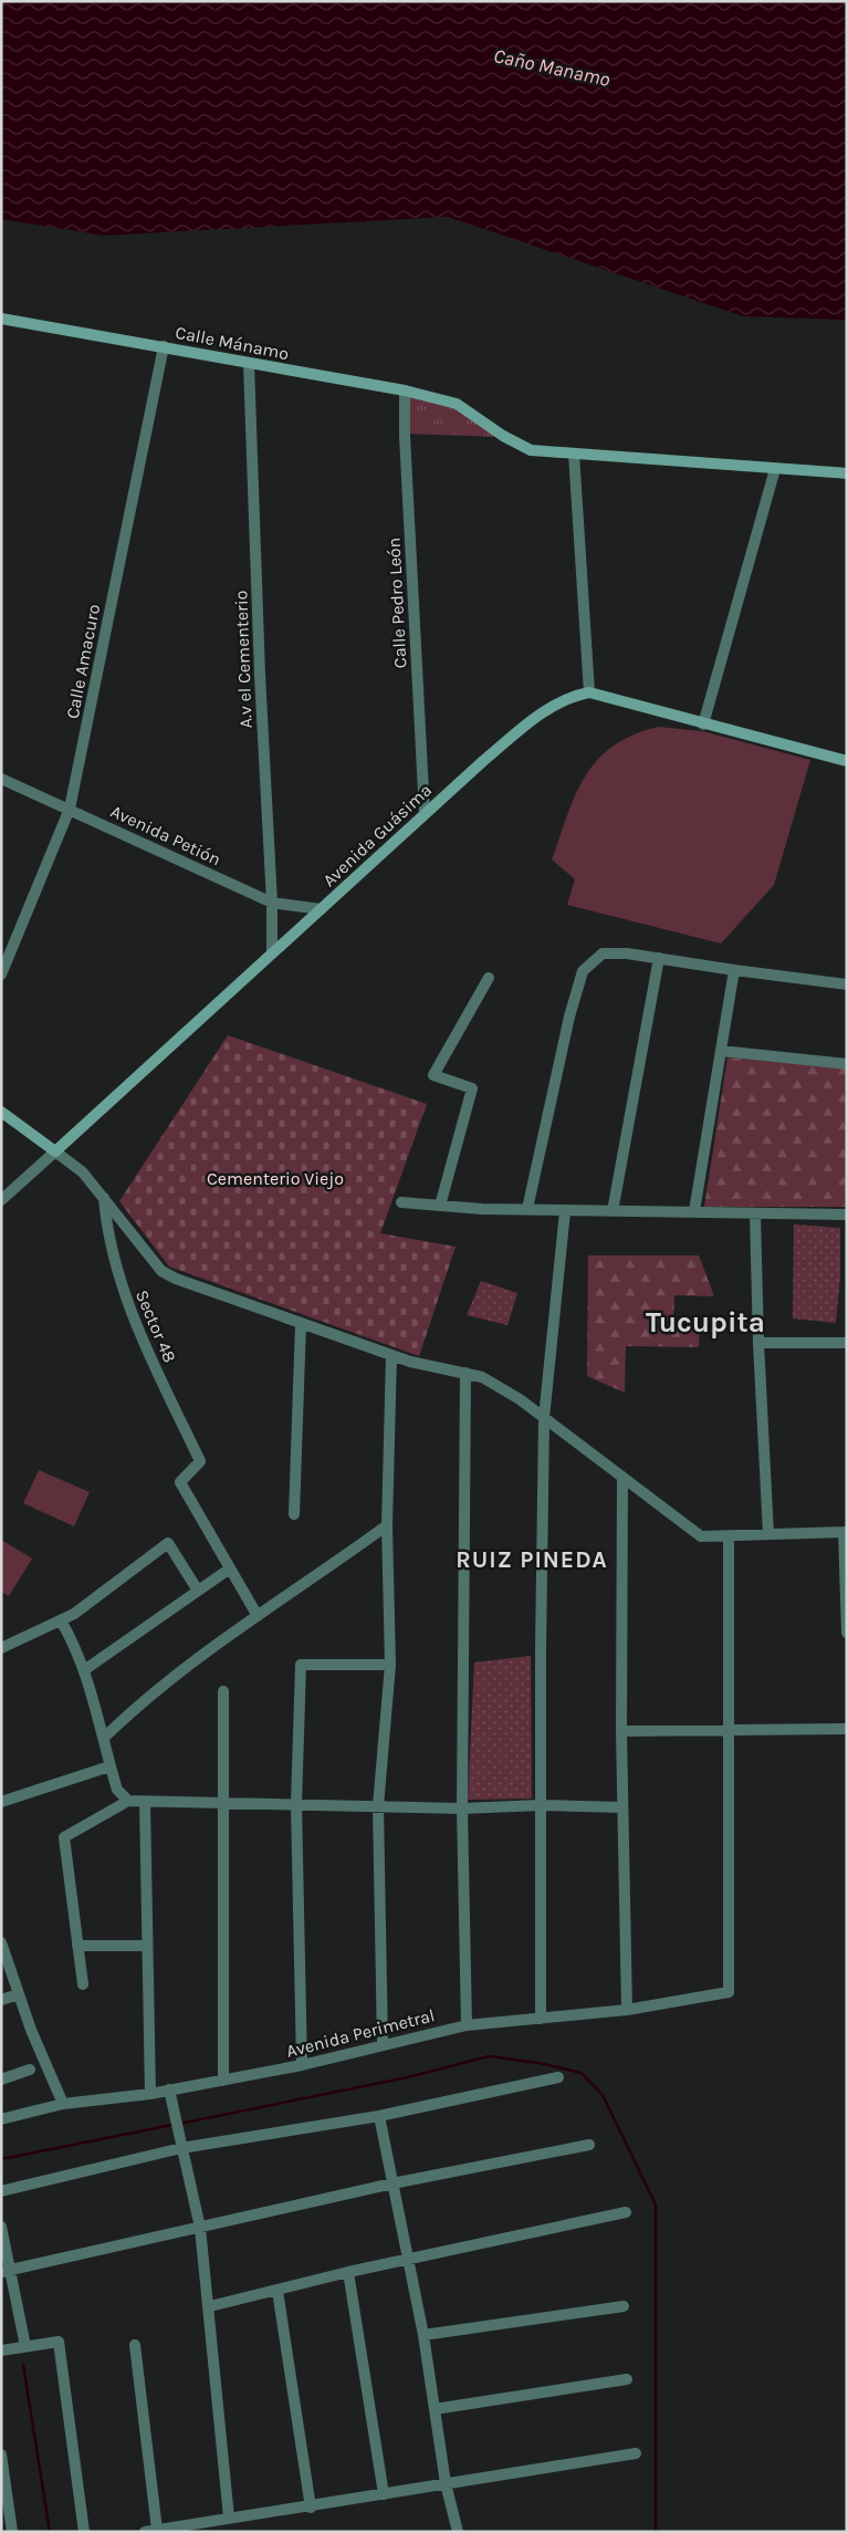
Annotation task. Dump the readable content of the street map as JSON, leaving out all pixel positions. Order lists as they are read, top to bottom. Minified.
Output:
{"streets":{"main road":["Calle Mánamo","Avenida Guásima"],"street":["Calle Pedro León","A.v el Cementerio","Calle Amacuro","Avenida Petión","Sector 48","Avenida Perimetral"]},"crossings":[["Calle Mánamo","Calle Pedro León"],["Calle Mánamo","A.v el Cementerio"],["Calle Mánamo","Calle Amacuro"],["Calle Pedro León","Avenida Guásima"],["A.v el Cementerio","Avenida Petión"],["A.v el Cementerio","Avenida Guásima"],["Calle Amacuro","Avenida Petión"],["Avenida Petión","Avenida Guásima"]],"districts":["Tucupita","RUIZ PINEDA"],"water":["Caño Manamo"],"parks":["Cementerio Viejo"]}
